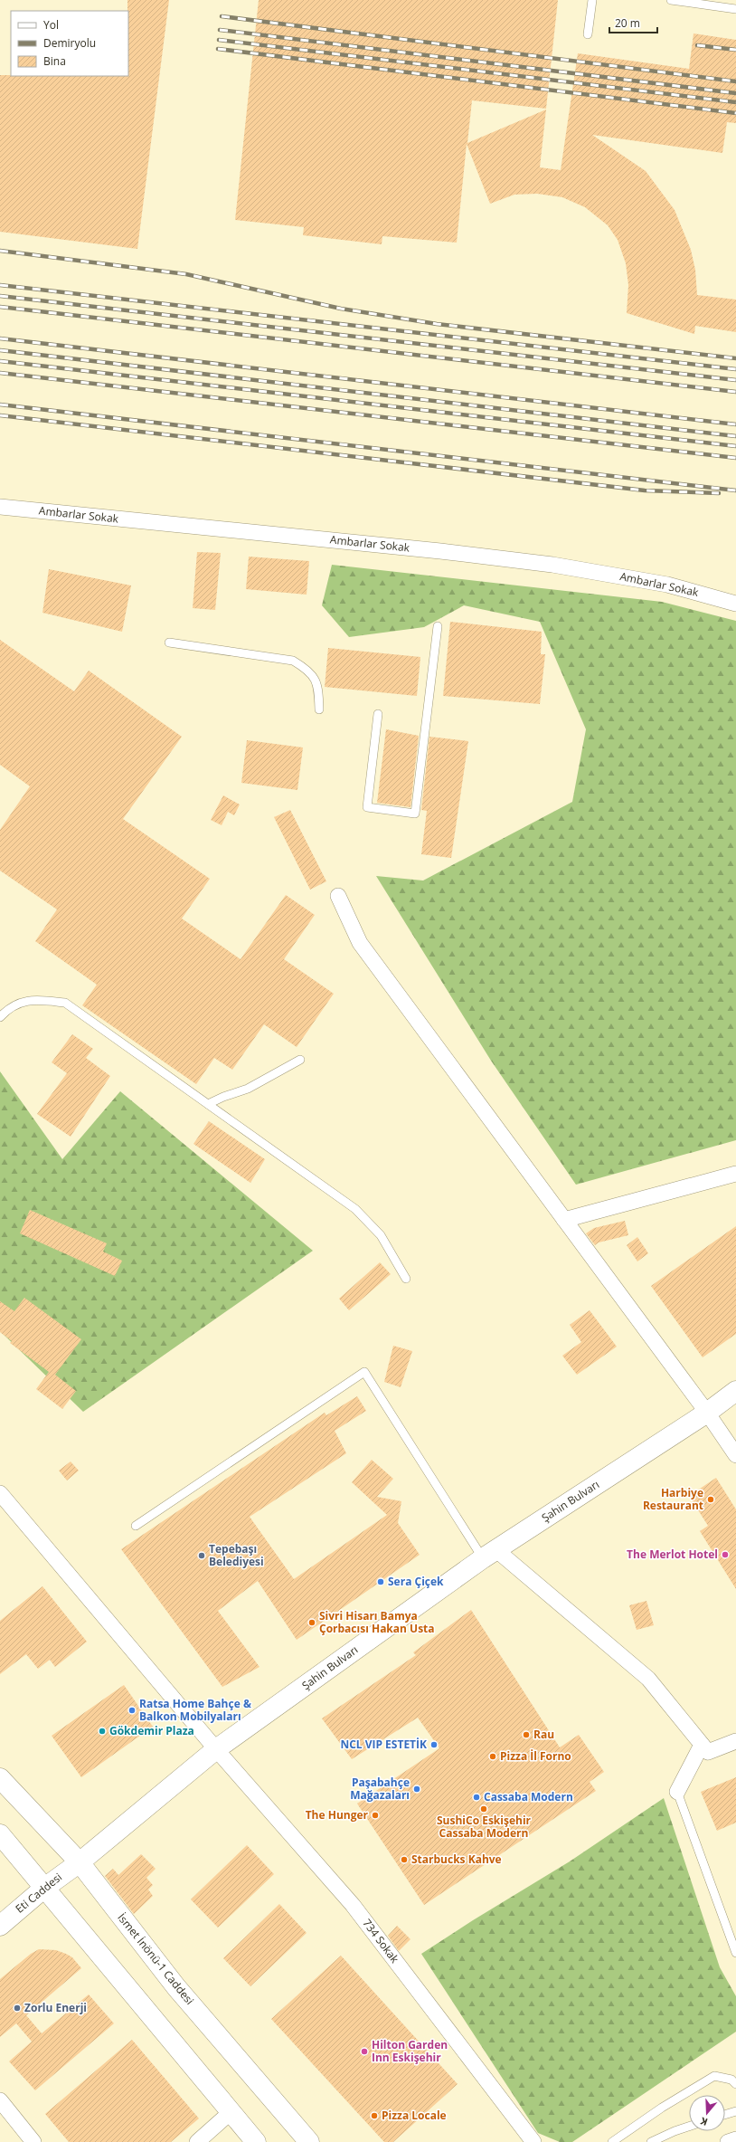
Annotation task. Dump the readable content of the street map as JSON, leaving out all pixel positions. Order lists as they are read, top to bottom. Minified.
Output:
{"streets":{"main road":["Şahin Bulvarı","Eti Caddesi","İsmet İnönü-1 Caddesi"],"street":["Ambarlar Sokak","734 Sokak"]},"crossings":[["Şahin Bulvarı","Eti Caddesi"],["Şahin Bulvarı","734 Sokak"],["Şahin Bulvarı","İsmet İnönü-1 Caddesi"],["Eti Caddesi","İsmet İnönü-1 Caddesi"]],"places":["Harbiye Restaurant","The Merlot Hotel","Tepebaşı Belediyesi","Sera Çiçek","Sivri Hisarı Bamya Çorbacısı Hakan Usta","Ratsa Home Bahçe & Balkon Mobilyaları","Gökdemir Plaza","Rau","NCL VIP ESTETİK","Pizza İl Forno","Paşabahçe Mağazaları","Cassaba Modern","SushiCo Eskişehir Cassaba Modern","The Hunger","Starbucks Kahve","Zorlu Enerji","Hilton Garden Inn Eskişehir","Pizza Locale"],"legend":["Yol","Demiryolu","Bina"],"scale_bar":"20 m","north":"bottom"}
